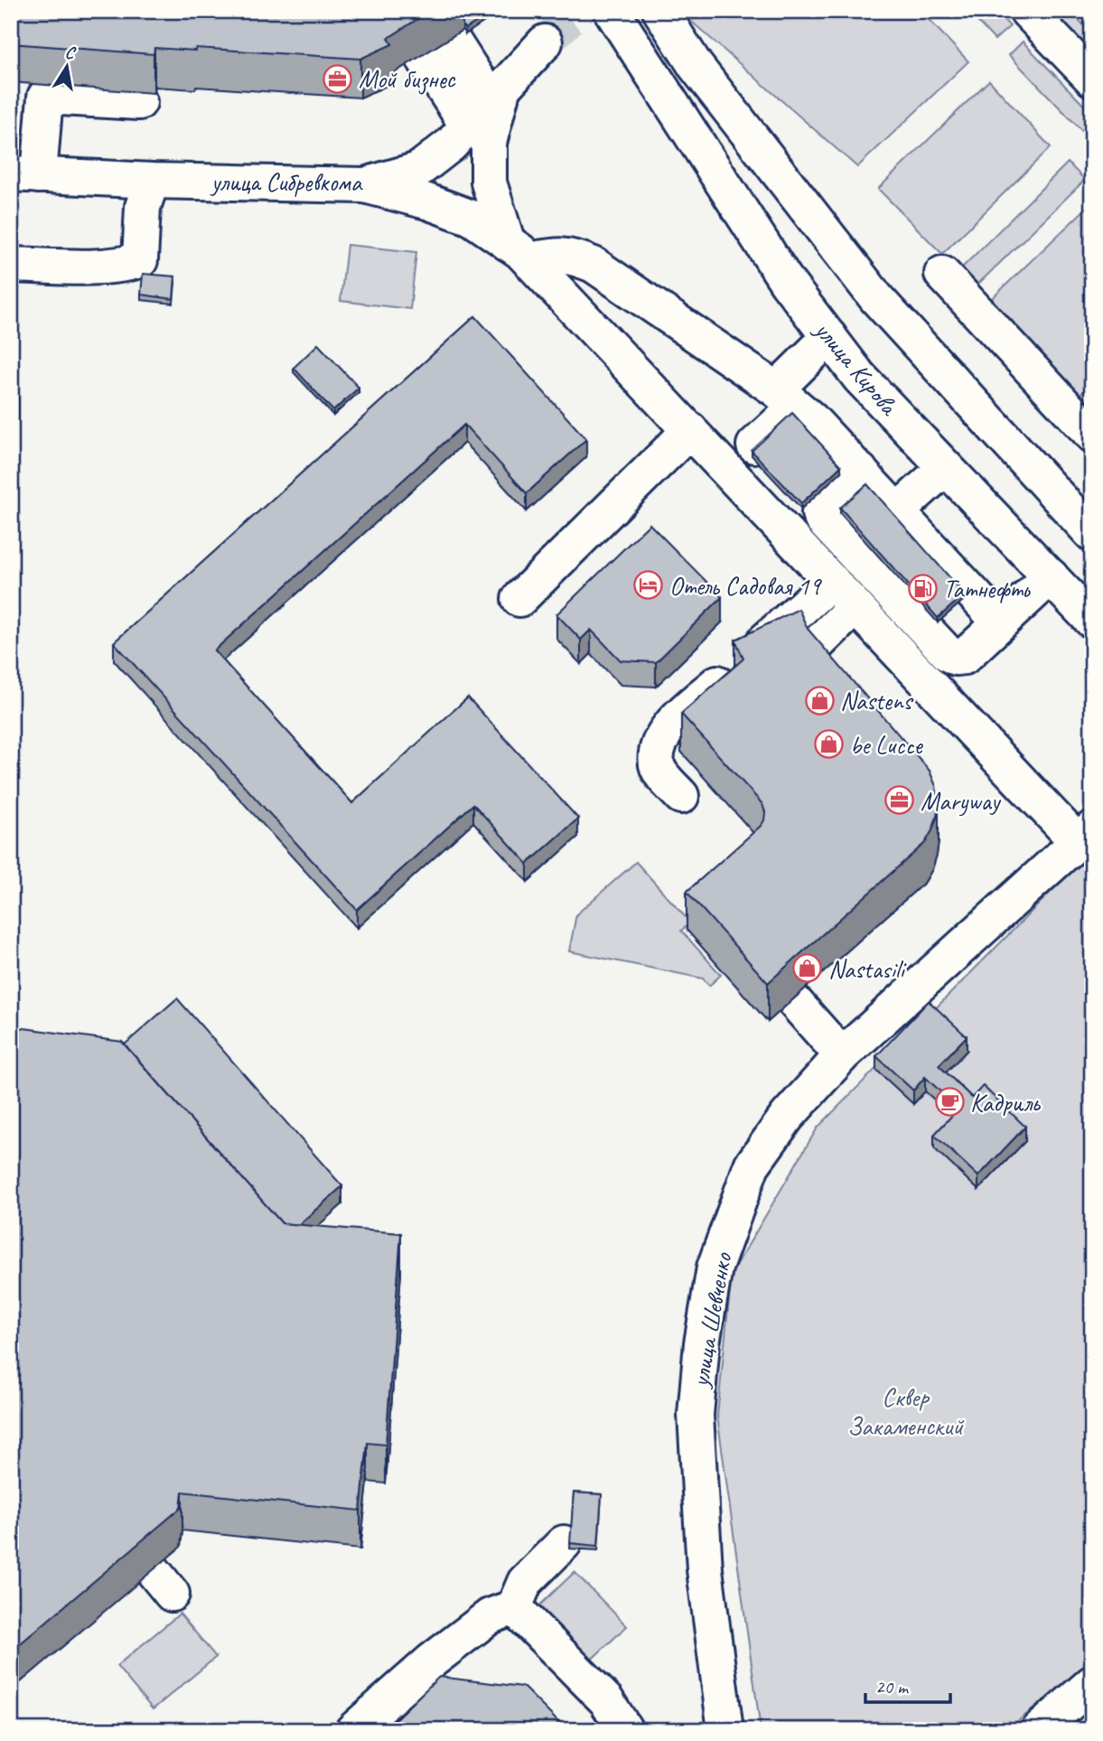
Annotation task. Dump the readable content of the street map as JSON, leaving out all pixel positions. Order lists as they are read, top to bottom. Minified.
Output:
{"streets":{"street":["улица Сибревкома","улица Кирова","улица Шевченко"]},"parks":["Сквер Закаменский"],"places":{"office":["Мой бизнес","Maryway"],"hotel":["Отель Садовая 19"],"fuel station":["Татнефть"],"shop":["Nastens","be Lucce","Nastasili"],"cafe":["Кадриль"]},"scale_bar":"20 m","north":"top"}
